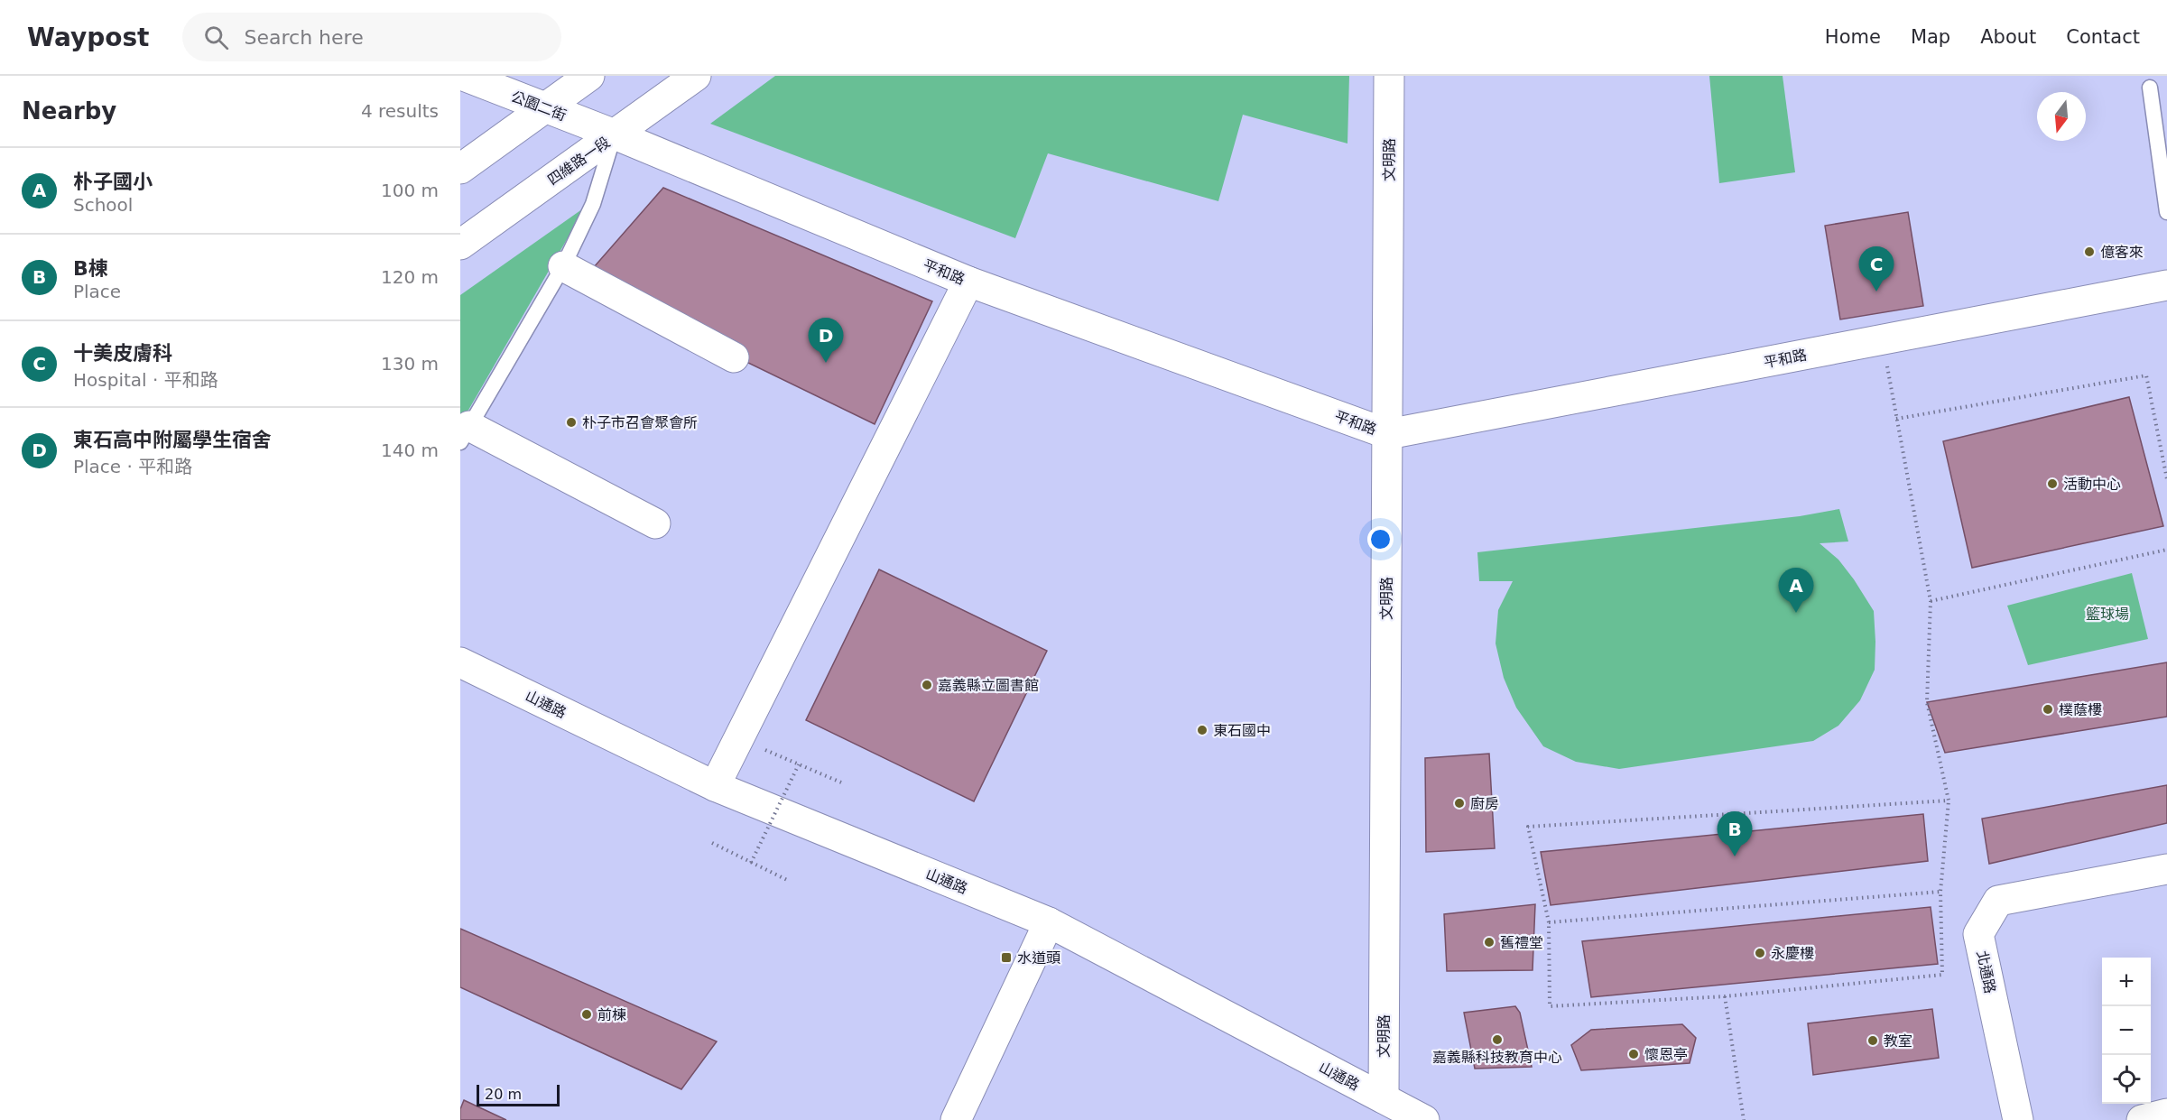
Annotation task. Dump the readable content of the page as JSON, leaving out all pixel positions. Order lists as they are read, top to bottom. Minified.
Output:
{"streets":{"street":["公園二街","文明路","四維路一段","平和路","山通路","北通路"]},"crossings":[["公園二街","四維路一段"],["公園二街","平和路"],["文明路","平和路"],["文明路","山通路"],["四維路一段","平和路"]],"parks":["籃球場"],"places":{"other":["億客來","朴子市召會聚會所","活動中心","嘉義縣立圖書館","樸蔭樓","東石國中","廚房","舊禮堂","永慶樓","前棟","嘉義縣科技教育中心","教室","懷恩亭"],"transit":["水道頭"]},"scale_bar":"20 m","north":"bottom","page":{"header":"Waypost","search":"Search here","nav":["Home","Map","About","Contact"],"heading":["Nearby","4 results"],"list":[{"mark":"A","name":"朴子國小","note":"School","value":"100 m"},{"mark":"B","name":"B棟","note":"Place","value":"120 m"},{"mark":"C","name":"十美皮膚科","note":"Hospital · 平和路","value":"130 m"},{"mark":"D","name":"東石高中附屬學生宿舍","note":"Place · 平和路","value":"140 m"}],"pins":["C","D","A","B"],"map_buttons":["+","−"],"scale":"20 m"}}
